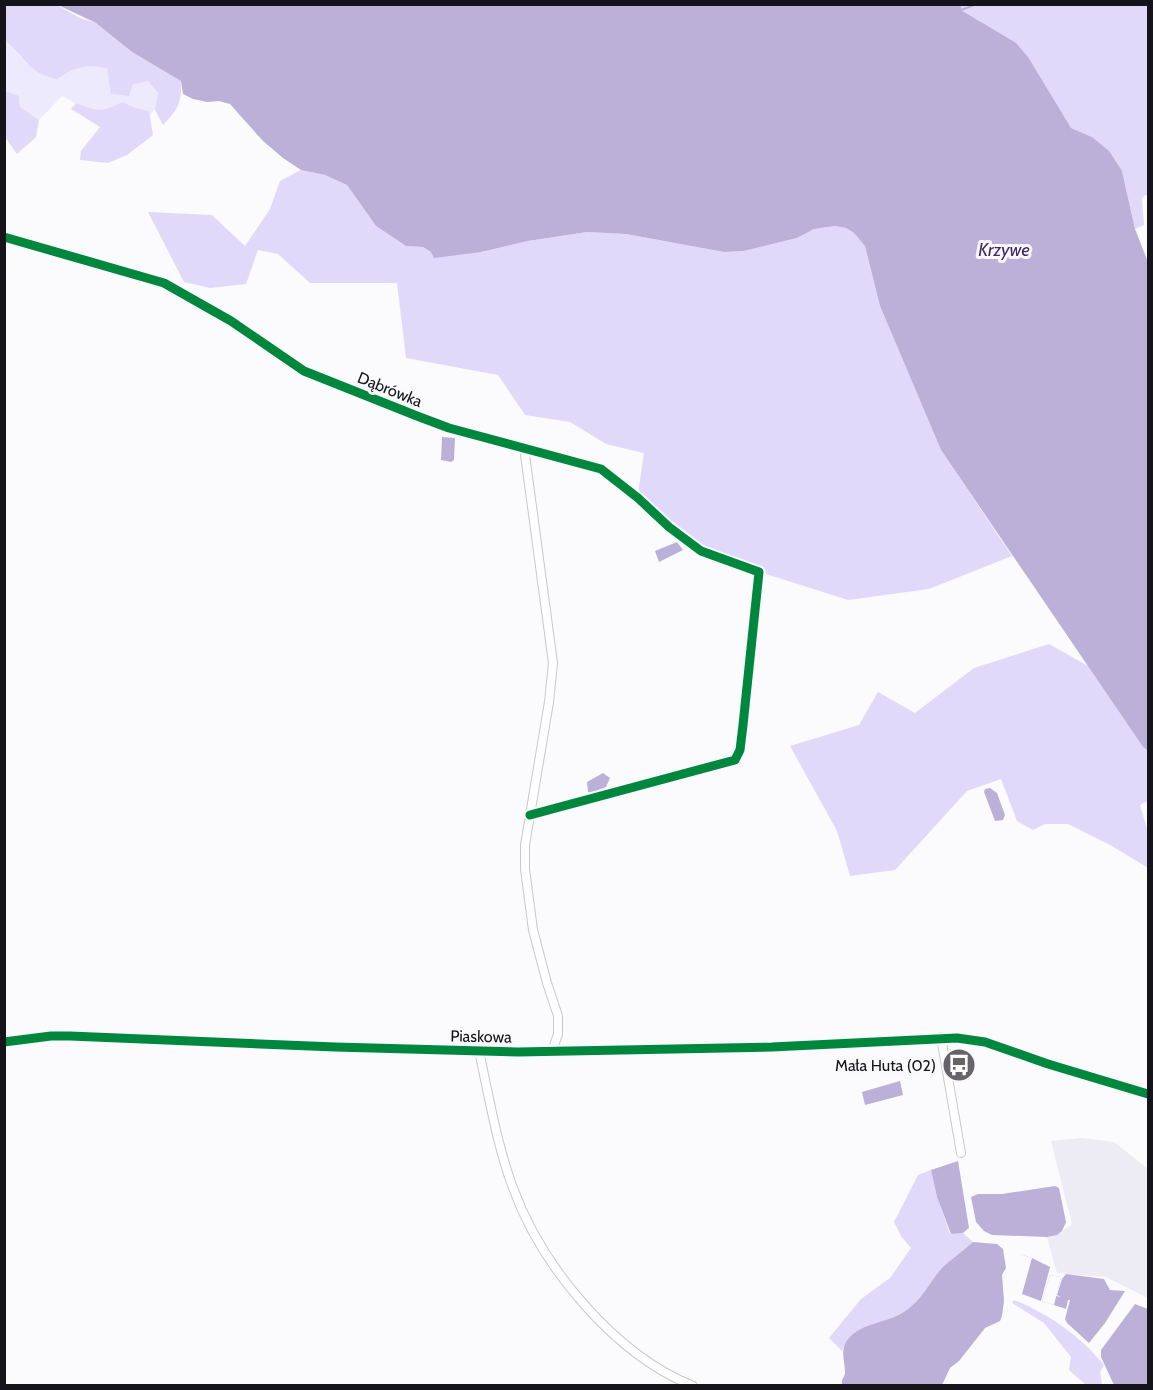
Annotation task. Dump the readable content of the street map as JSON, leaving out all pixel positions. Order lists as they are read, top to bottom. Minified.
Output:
{"streets":{"street":["Dąbrówka","Piaskowa"]},"water":["Krzywe"],"places":{"bus stop":["Mała Huta (02)"]}}
